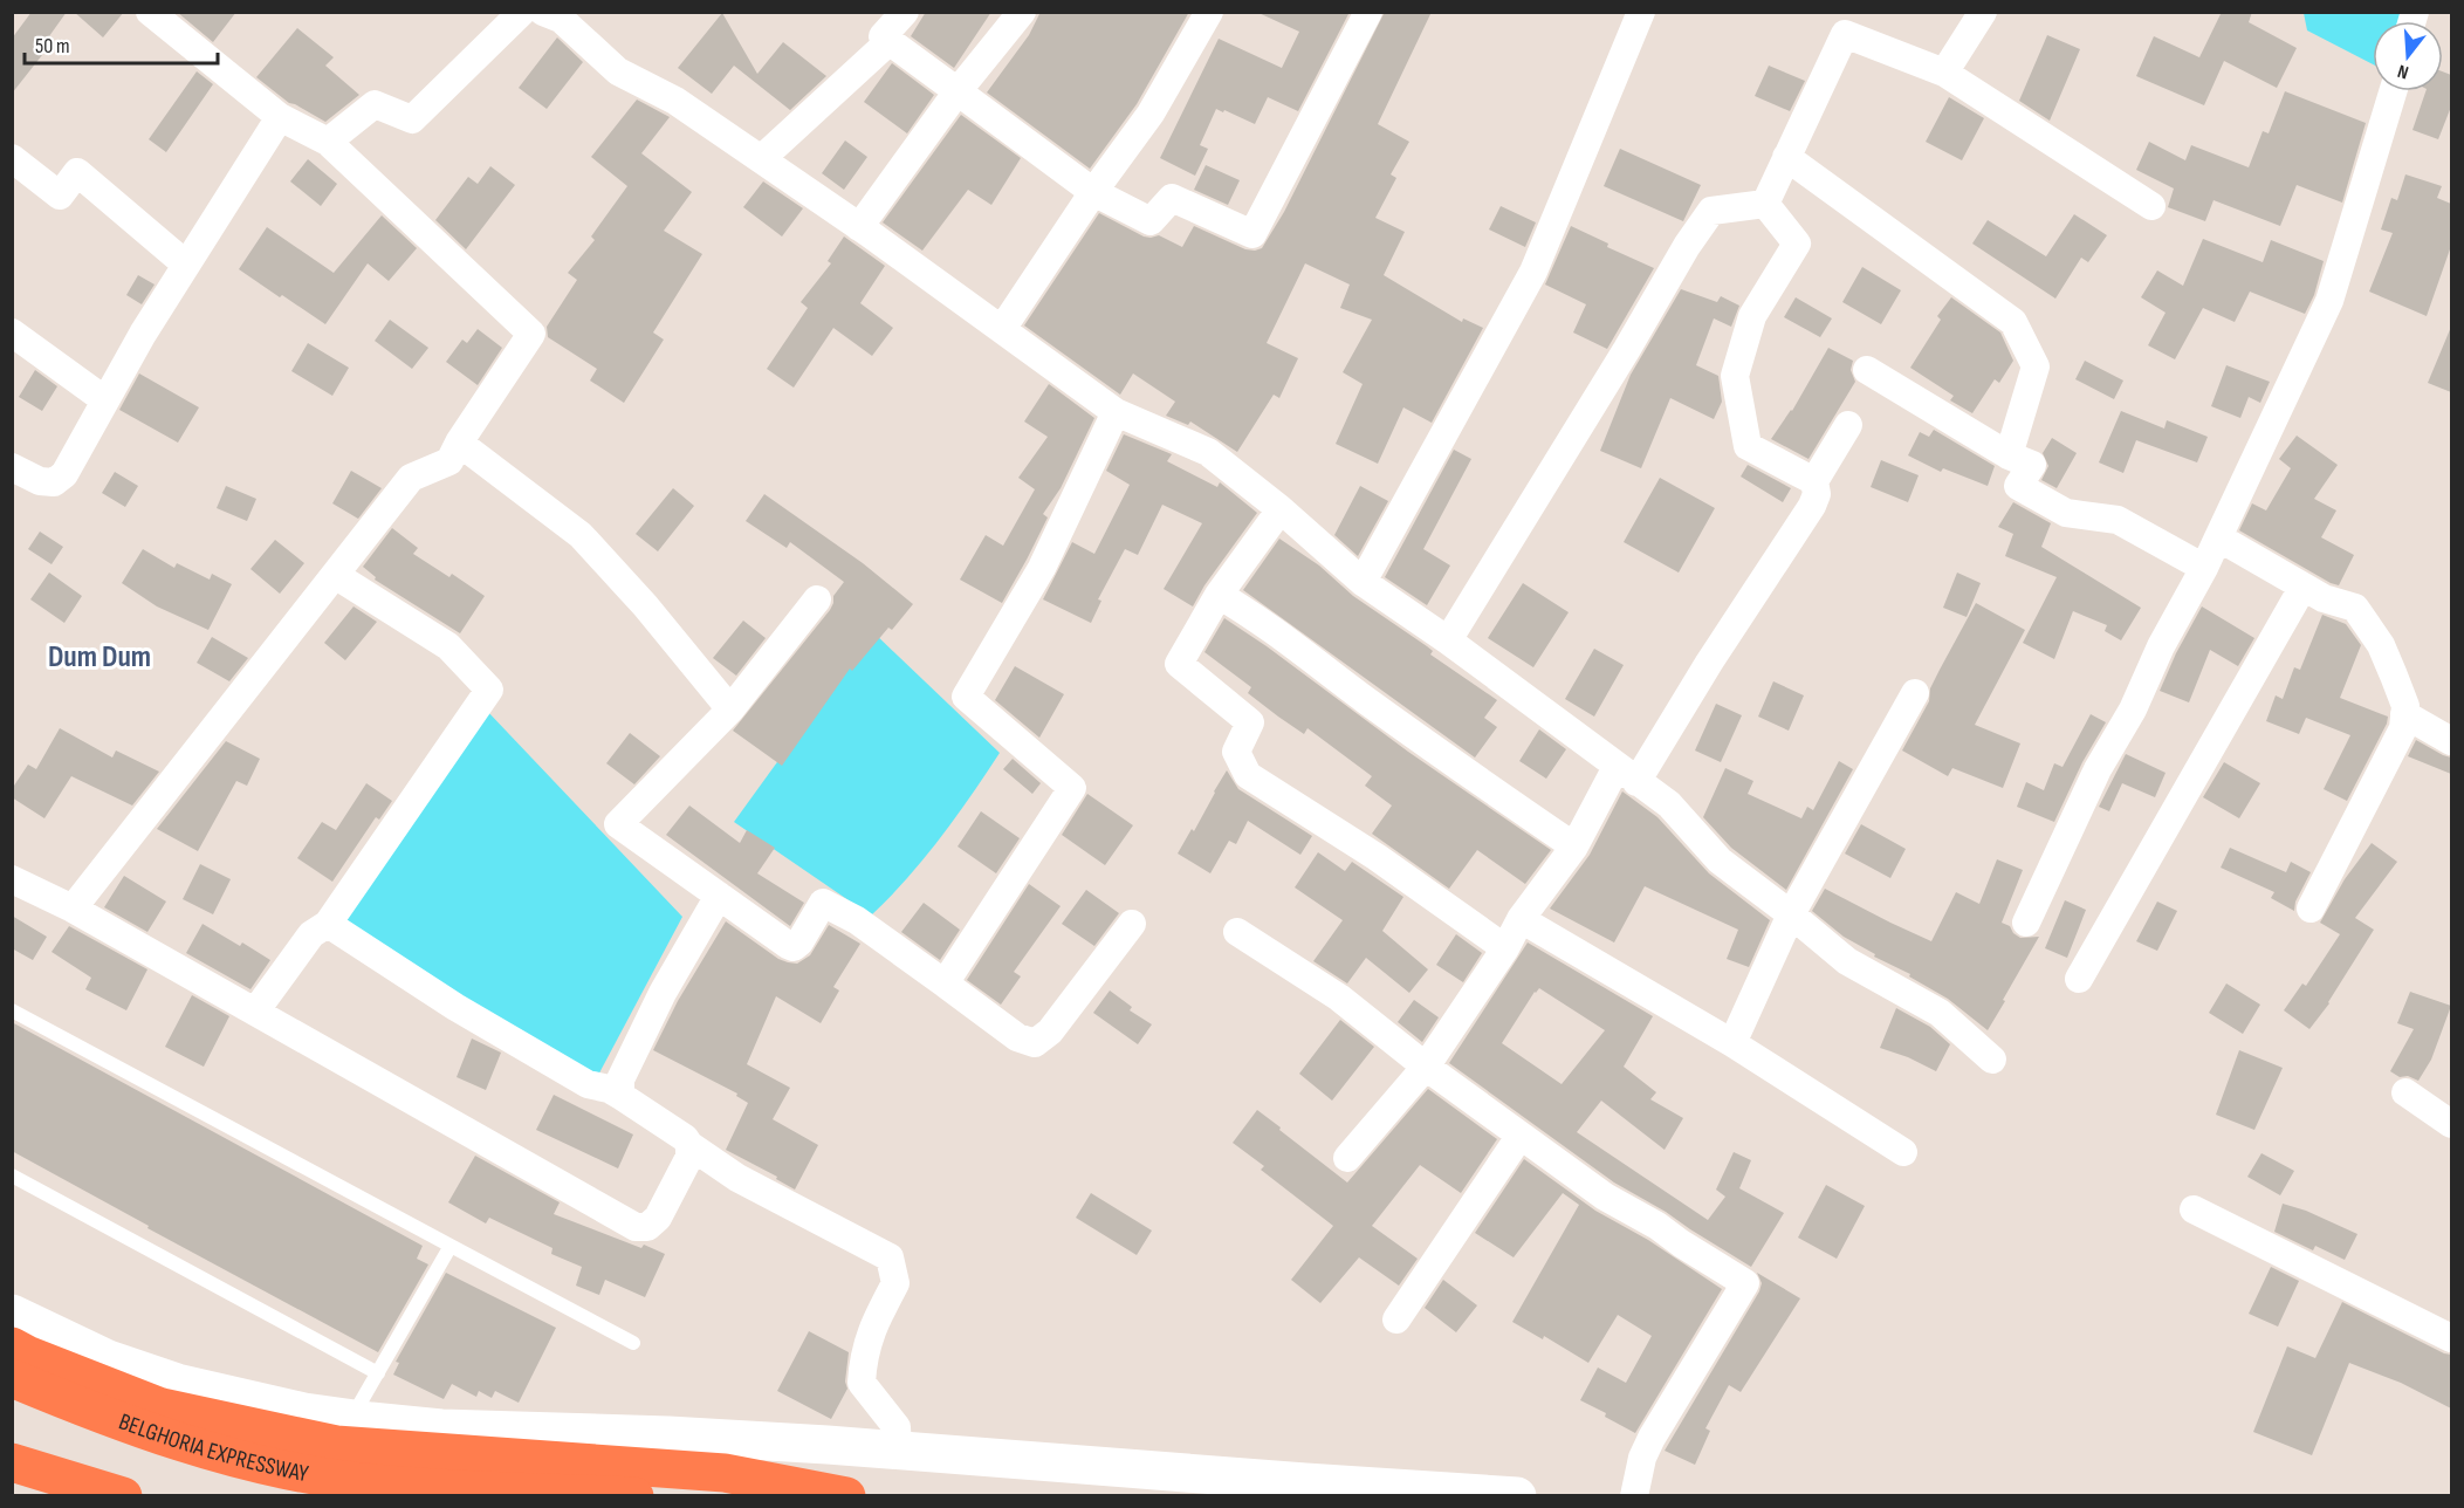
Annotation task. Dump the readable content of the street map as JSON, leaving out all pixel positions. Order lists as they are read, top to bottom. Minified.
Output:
{"streets":{"highway":["BELGHORIA EXPRESSWAY"]},"districts":["Dum Dum"],"scale_bar":"50 m","north":"bottom"}
